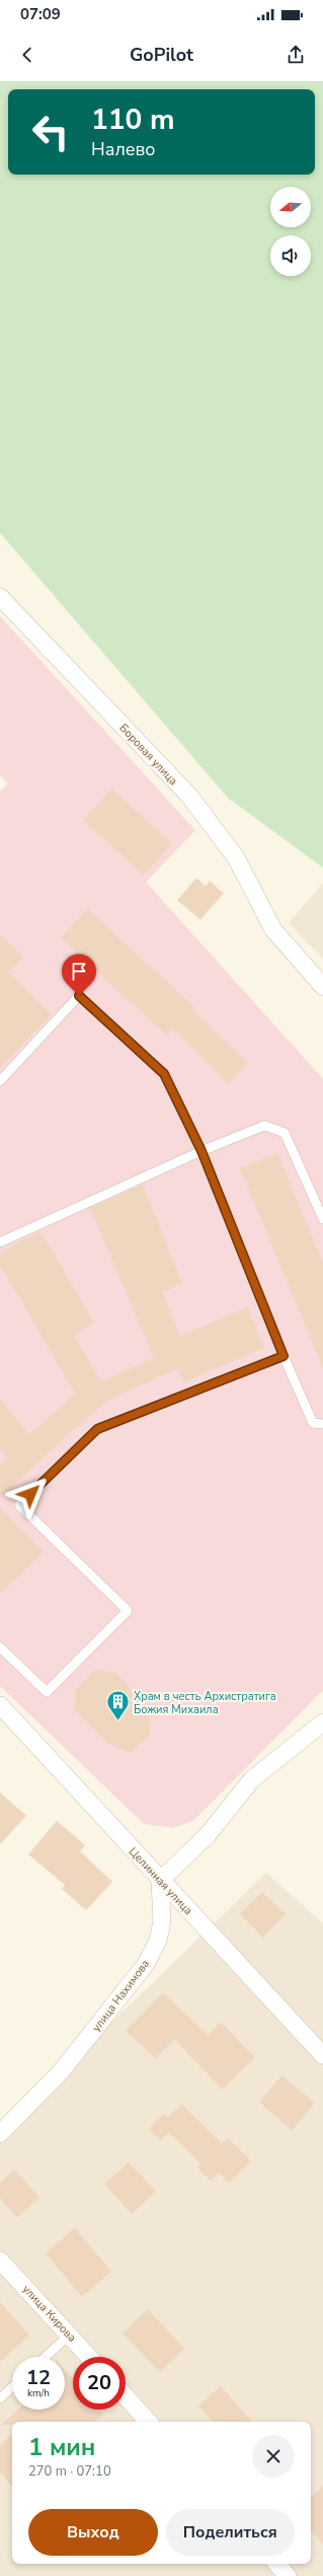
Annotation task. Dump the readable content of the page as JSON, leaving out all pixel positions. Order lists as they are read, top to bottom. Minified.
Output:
{"streets":{"street":["Боровая улица","Целинная улица","улица Нахимова","улица Кирова"]},"crossings":[["Целинная улица","улица Нахимова"]],"places":{"building":["Храм в честь Архистратига Божия Михаила"]},"north":"left","page":{"status":"07:09","header":"GoPilot","turn":["110 m","Налево"],"speed":"12 km/h","limit":"20","heading":["1 мин","270 m · 07:10"],"buttons":["Выход","Поделиться"]}}
